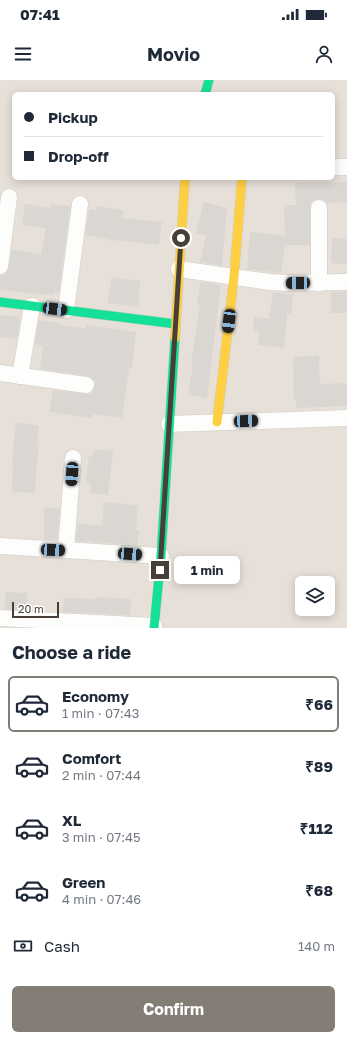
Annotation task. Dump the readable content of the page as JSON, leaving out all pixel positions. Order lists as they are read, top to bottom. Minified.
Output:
{"scale_bar":"20 m","page":{"status":"07:41","header":"Movio","banner":["Pickup","Drop-off"],"bubble":"1 min","scale":"20 m","heading":"Choose a ride","list":[{"name":"Economy","note":"1 min · 07:43","value":"₹66"},{"name":"Comfort","note":"2 min · 07:44","value":"₹89"},{"name":"XL","note":"3 min · 07:45","value":"₹112"},{"name":"Green","note":"4 min · 07:46","value":"₹68"}],"pay":["Cash","140 m"],"buttons":"Confirm"}}
